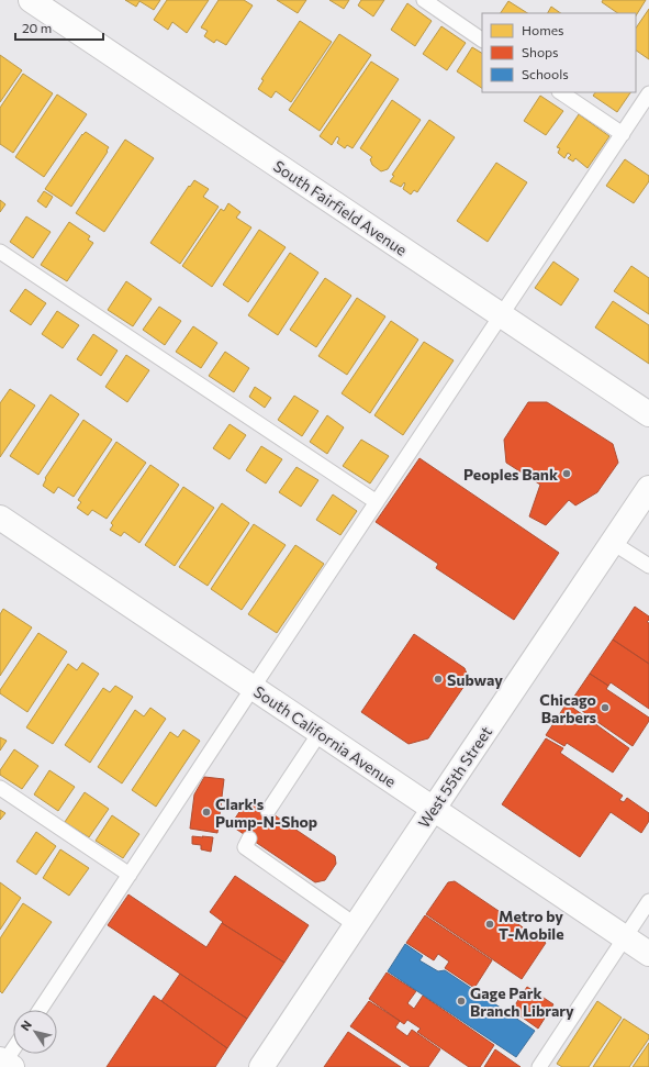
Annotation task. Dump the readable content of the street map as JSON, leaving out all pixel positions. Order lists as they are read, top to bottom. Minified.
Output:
{"streets":{"street":["South Fairfield Avenue","South California Avenue","West 55th Street"]},"crossings":[["South California Avenue","West 55th Street"]],"places":["Peoples Bank","Subway","Chicago Barbers","Clark's Pump-N-Shop","Metro by T-Mobile","Gage Park Branch Library"],"legend":["Homes","Shops","Schools"],"scale_bar":"20 m","north":"top left"}
